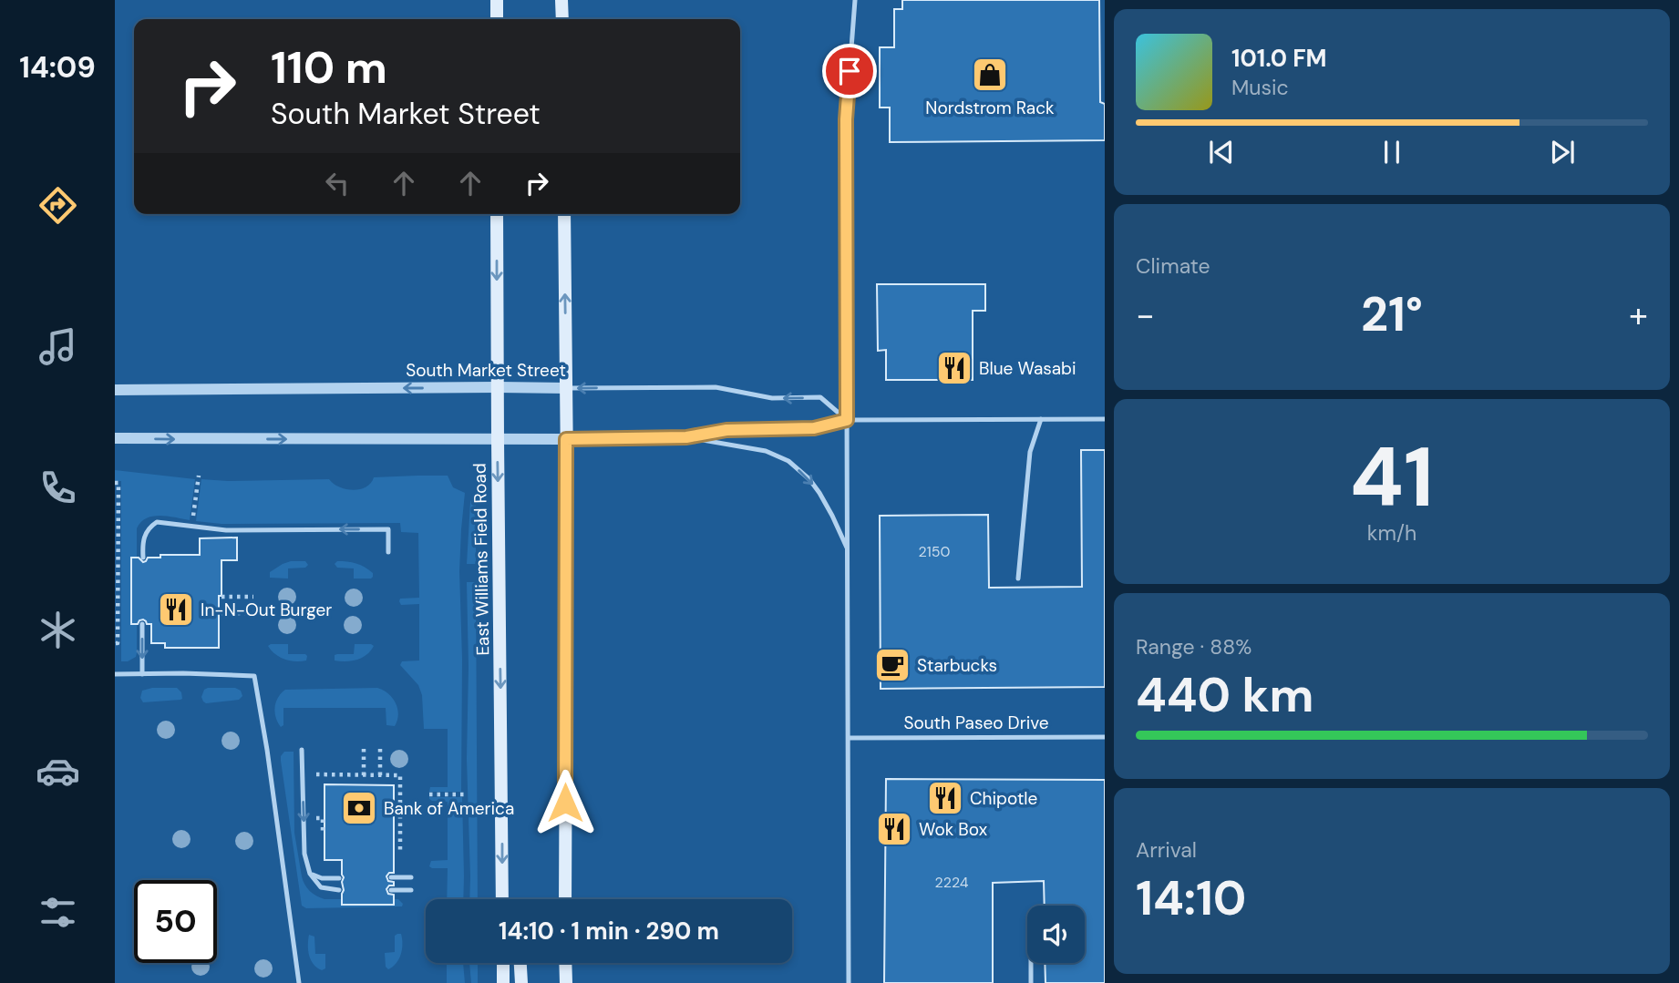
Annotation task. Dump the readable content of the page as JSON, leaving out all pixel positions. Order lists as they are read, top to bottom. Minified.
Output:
{"streets":{"main road":["East Williams Field Road"],"street":["South Market Street"],"lane":["South Paseo Drive"]},"crossings":[["South Market Street","East Williams Field Road"]],"one_way":["South Market Street"],"places":{"shop":["Nordstrom Rack"],"restaurant":["Blue Wasabi","In-N-Out Burger","Chipotle","Wok Box"],"cafe":["Starbucks"],"bank":["Bank of America"]},"house_numbers":["2150","2224"],"page":{"tabs":"14:09","turn":["110 m","South Market Street"],"song":["101.0 FM","Music"],"tile":["Climate",["41","km/h"],["Range · 88%","440 km"],["Arrival","14:10"]],"heat":["−","21°","+"],"limit":"50","trip":"14:10 · 1 min · 290 m"}}
